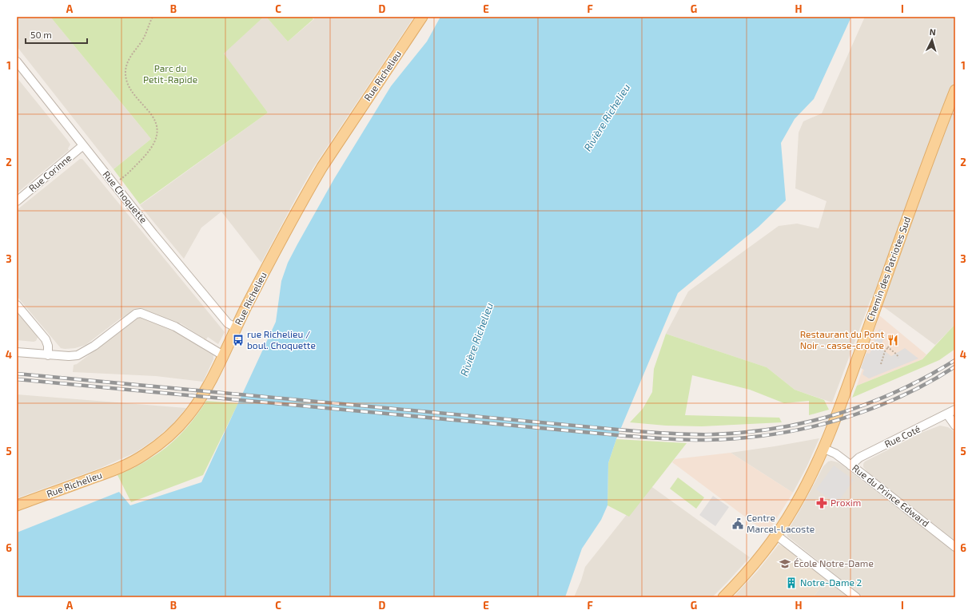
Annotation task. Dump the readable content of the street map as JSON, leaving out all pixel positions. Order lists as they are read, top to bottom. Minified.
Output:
{"streets":{"main road":["Rue Richelieu","Chemin des Patriotes Sud"],"street":["Rue Corinne","Rue Choquette","Rue Coté","Rue du Prince Edward"]},"crossings":[["Rue Richelieu","Rue Choquette"],["Rue Corinne","Rue Choquette"],["Chemin des Patriotes Sud","Rue du Prince Edward"],["Rue Coté","Rue du Prince Edward"]],"water":["Rivière Richelieu"],"parks":["Parc du Petit-Rapide"],"places":{"bus stop":["rue Richelieu / boul. Choquette"],"restaurant":["Restaurant du Pont Noir - casse-croûte"],"pharmacy":["Proxim"],"public building":["Centre Marcel-Lacoste"],"school or university":["École Notre-Dame"],"building":["Notre-Dame 2"]},"scale_bar":"50 m","north":"top","grid":{"columns":["A","B","C","D","E","F","G","H","I"],"rows":["1","2","3","4","5","6"]}}
